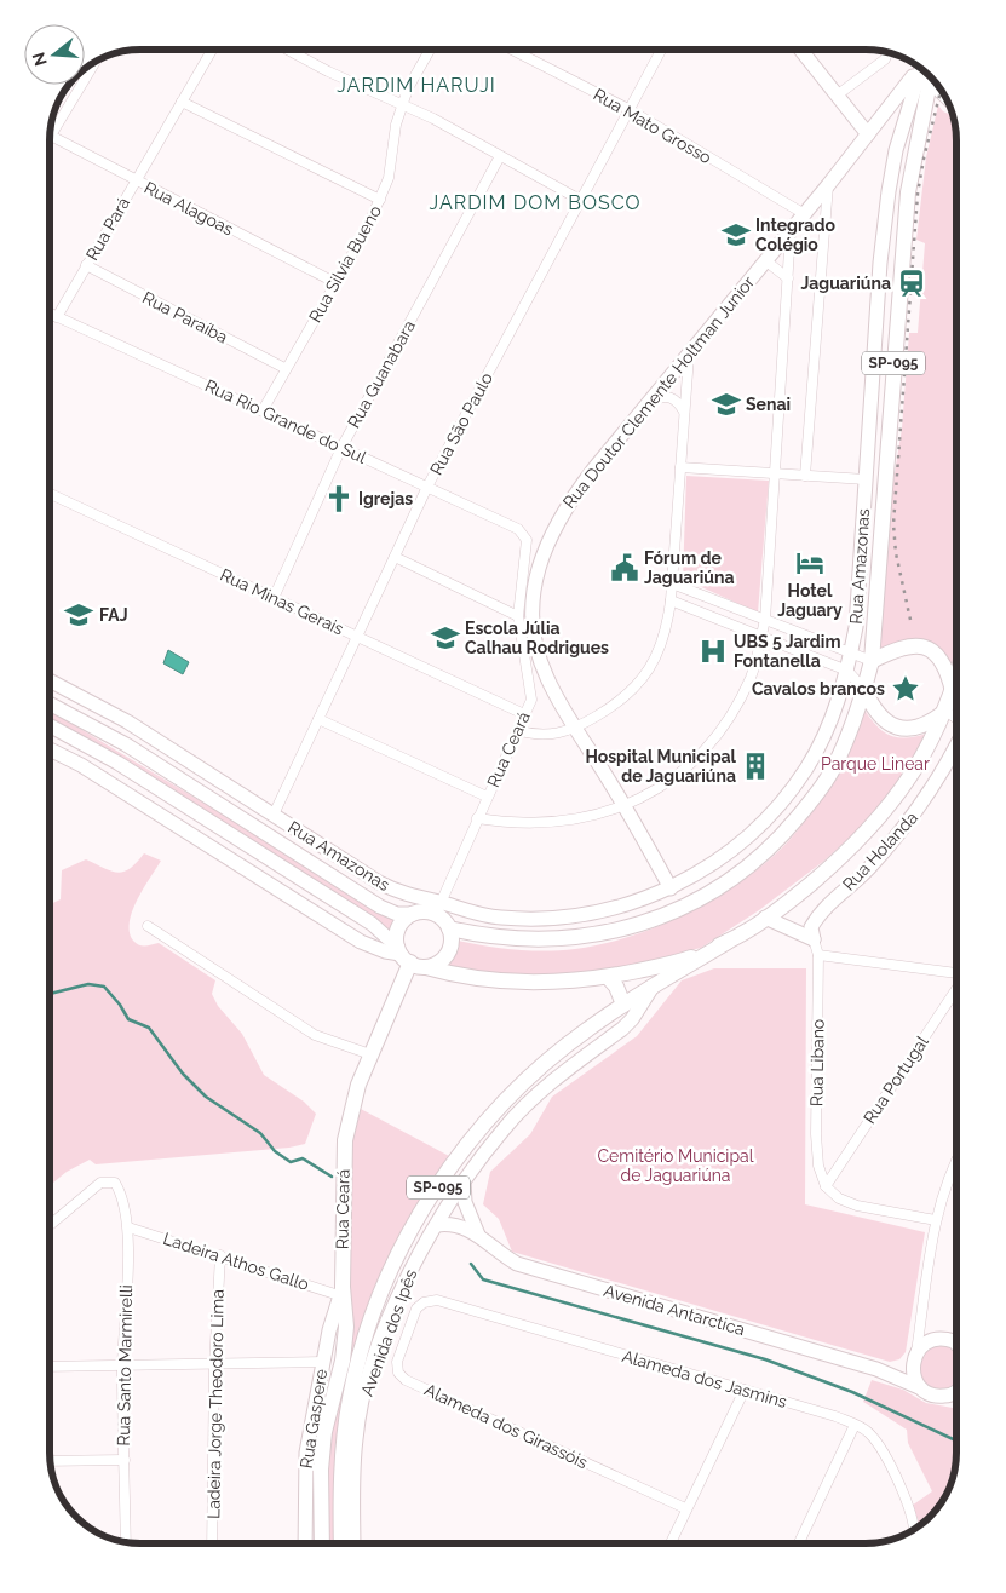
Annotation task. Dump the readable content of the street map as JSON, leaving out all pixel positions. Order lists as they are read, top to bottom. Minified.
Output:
{"streets":{"main road":["SP-095","Rua Ceará"],"street":["Rua Mato Grosso","Rua Alagoas","Rua Pará","Rua Silvia Bueno","Rua Paraíba","Rua Guanabara","Rua Doutor Clemente Holtman Junior","Rua Rio Grande do Sul","Rua São Paulo","Rua Amazonas","Rua Minas Gerais","Rua Holanda","Rua Libano","Rua Portugal","Ladeira Athos Gallo","Avenida Antarctica","Avenida dos Ipês","Rua Santo Marmirelli","Alameda dos Jasmins","Ladeira Jorge Theodoro Lima","Rua Gaspere","Alameda dos Girassóis"]},"crossings":[["Rua Mato Grosso","Rua Doutor Clemente Holtman Junior"],["Rua Mato Grosso","Rua São Paulo"],["Rua Alagoas","Rua Pará"],["Rua Alagoas","Rua Silvia Bueno"],["Rua Pará","Rua Paraíba"],["Rua Pará","Rua Rio Grande do Sul"],["Rua Silvia Bueno","Rua Paraíba"],["Rua Silvia Bueno","Rua Rio Grande do Sul"],["SP-095","Rua Amazonas"],["SP-095","Rua Ceará"],["SP-095","Avenida dos Ipês"],["Rua Guanabara","Rua Rio Grande do Sul"],["Rua Guanabara","Rua Minas Gerais"],["Rua Doutor Clemente Holtman Junior","Rua Amazonas"],["Rua Rio Grande do Sul","Rua São Paulo"],["Rua Rio Grande do Sul","Rua Ceará"],["Rua São Paulo","Rua Amazonas"],["Rua São Paulo","Rua Minas Gerais"],["Rua Amazonas","Rua Ceará"],["Rua Minas Gerais","Rua Ceará"],["Rua Ceará","Ladeira Athos Gallo"],["Rua Ceará","Rua Gaspere"],["Rua Holanda","Rua Libano"],["Rua Libano","Rua Portugal"],["Ladeira Athos Gallo","Rua Santo Marmirelli"],["Ladeira Athos Gallo","Ladeira Jorge Theodoro Lima"],["Ladeira Athos Gallo","Rua Gaspere"],["Avenida Antarctica","Avenida dos Ipês"],["Alameda dos Jasmins","Alameda dos Girassóis"]],"districts":["JARDIM HARUJI","JARDIM DOM BOSCO"],"parks":["Parque Linear","Cemitério Municipal de Jaguariúna"],"places":{"school or university":["Integrado Colégio","Senai","FAJ","Escola Júlia Calhau Rodrigues"],"station":["Jaguariúna"],"church":["Igrejas"],"hotel":["Hotel Jaguary"],"public building":["Fórum de Jaguariúna"],"hospital":["UBS 5 Jardim Fontanella"],"place":["Cavalos brancos"],"building":["Hospital Municipal de Jaguariúna"]},"north":"left"}
